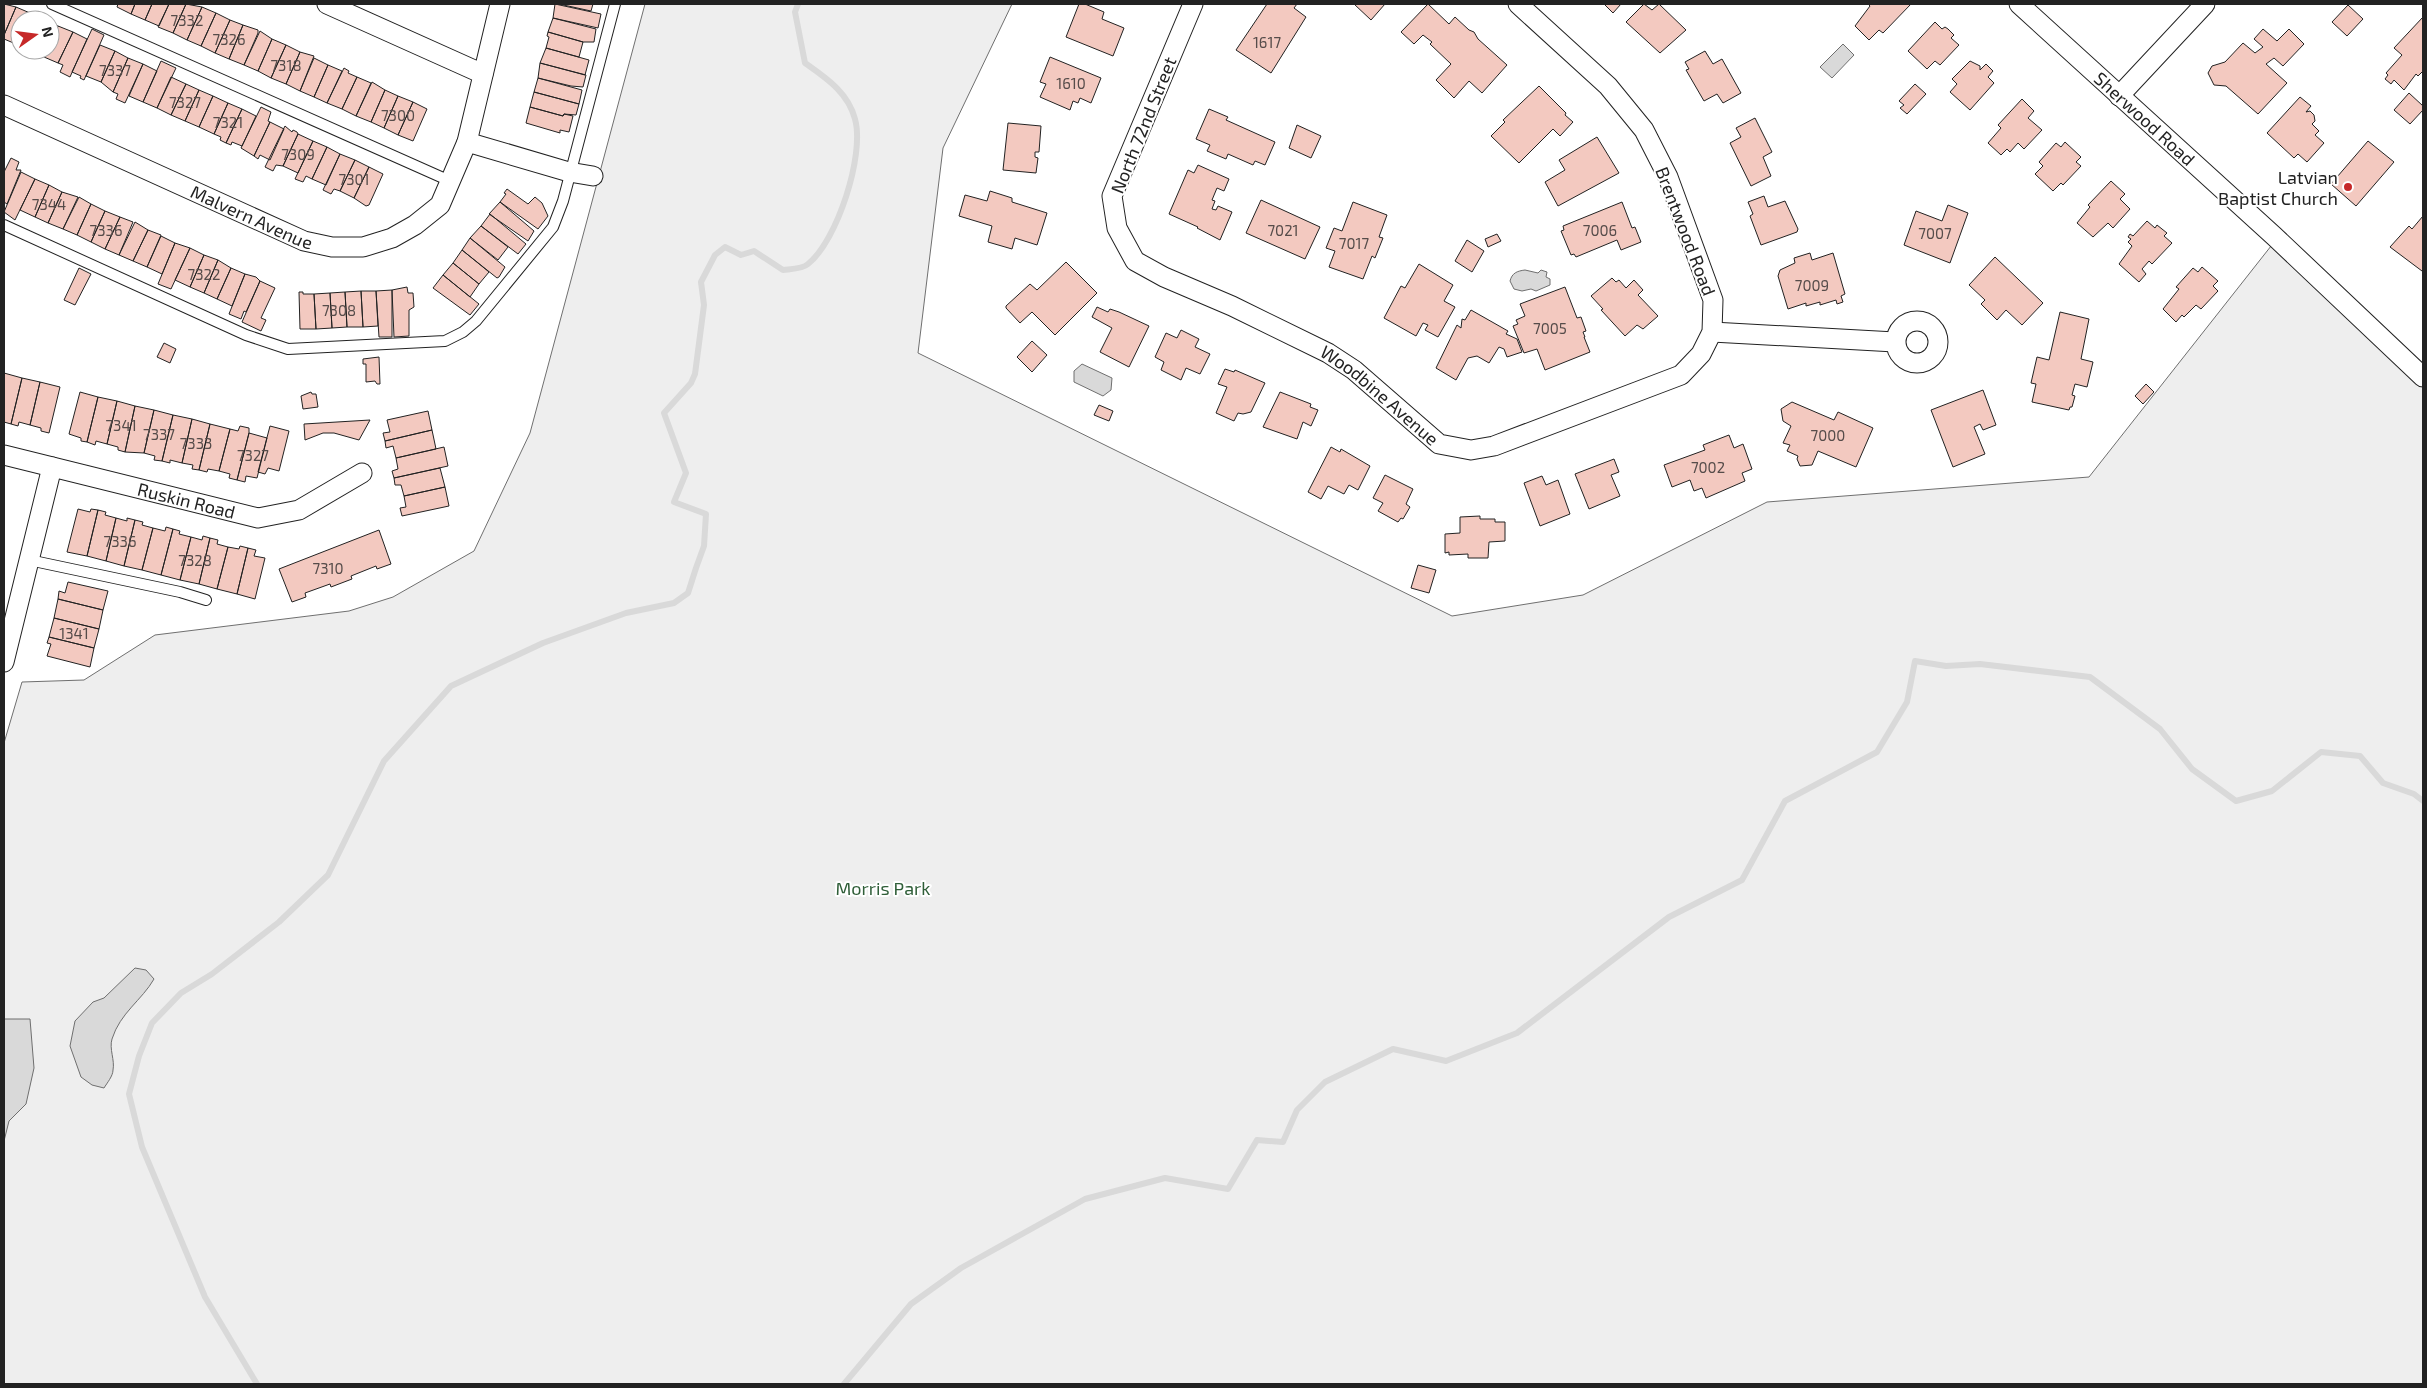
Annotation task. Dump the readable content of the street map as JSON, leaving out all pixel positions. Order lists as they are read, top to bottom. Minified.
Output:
{"streets":{"street":["Sherwood Road","North 72nd Street","Malvern Avenue","Brentwood Road","Woodbine Avenue","Ruskin Road"]},"crossings":[["North 72nd Street","Woodbine Avenue"],["Brentwood Road","Woodbine Avenue"]],"parks":["Morris Park"],"places":["Latvian Baptist Church"],"house_numbers":["7332","7326","1617","7318","7337","1610","7327","7300","7321","7309","7301","7344","7336","7021","7006","7007","7017","7322","7009","7308","7005","7341","7337","7000","7333","7327","7002","7336","7328","7310","1341"],"north":"right"}
